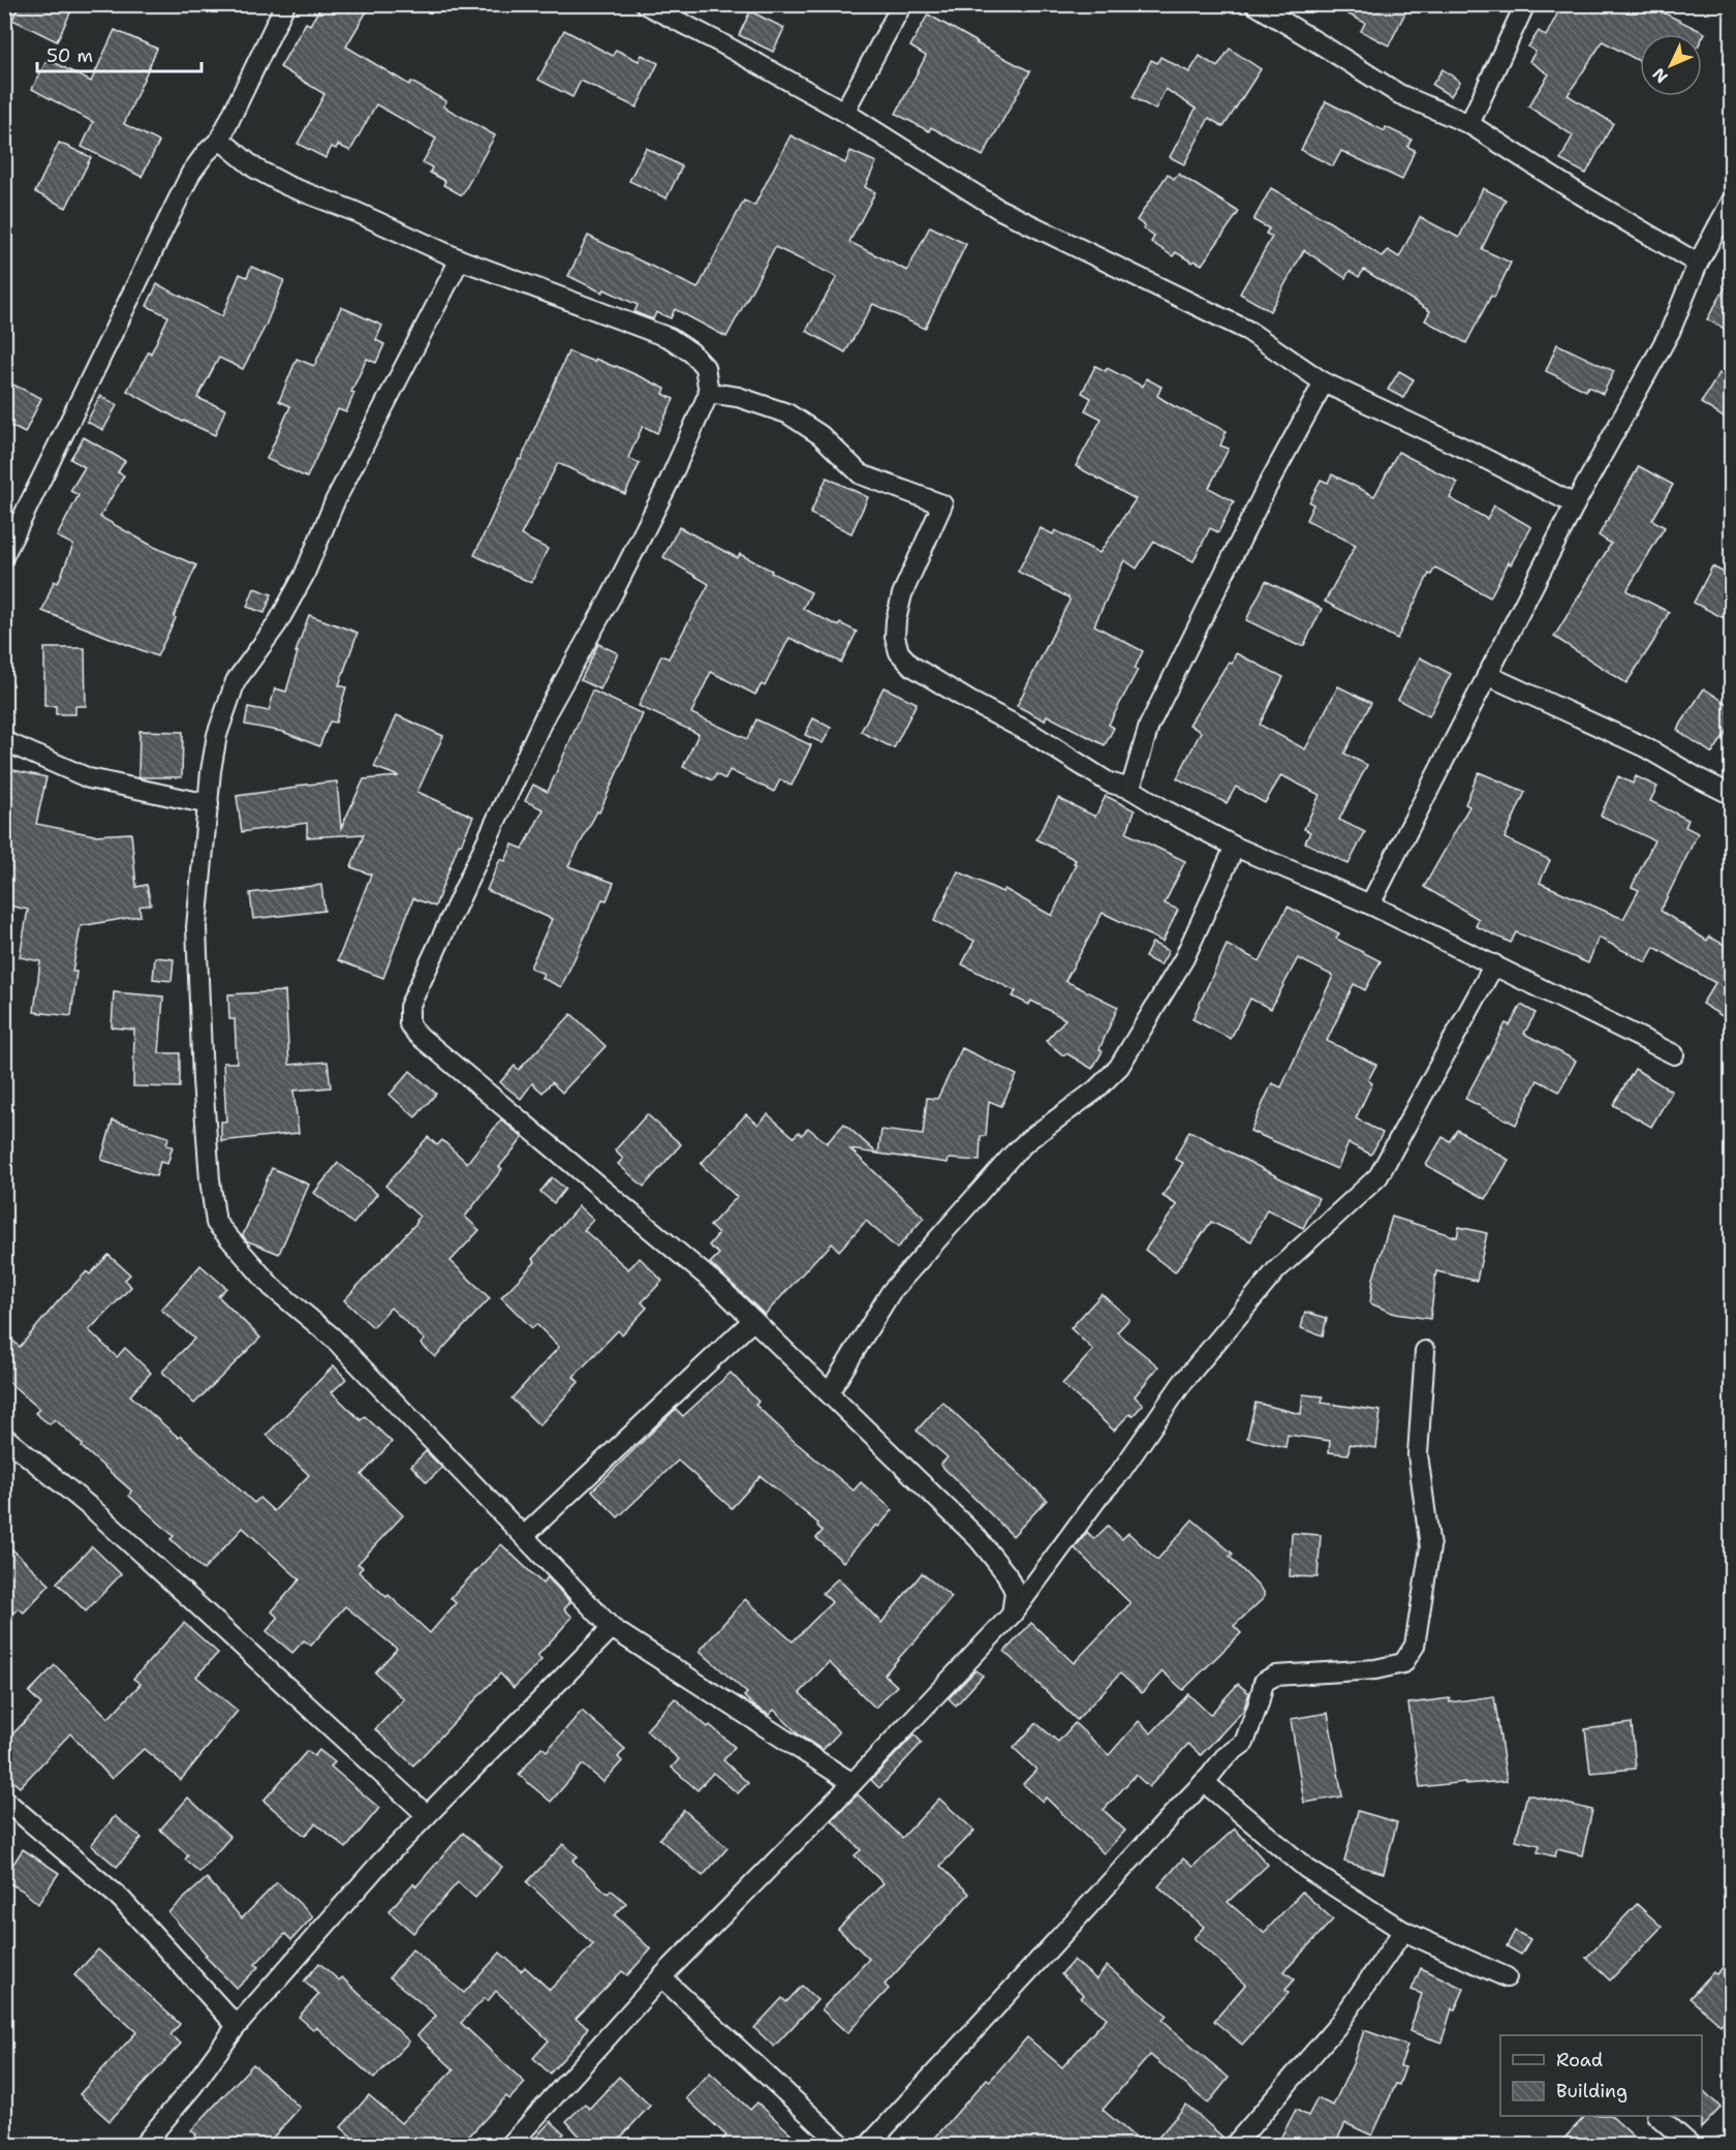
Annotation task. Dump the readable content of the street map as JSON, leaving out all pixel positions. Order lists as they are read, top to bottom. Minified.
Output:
{"legend":["Road","Building"],"scale_bar":"50 m","north":"bottom left"}
